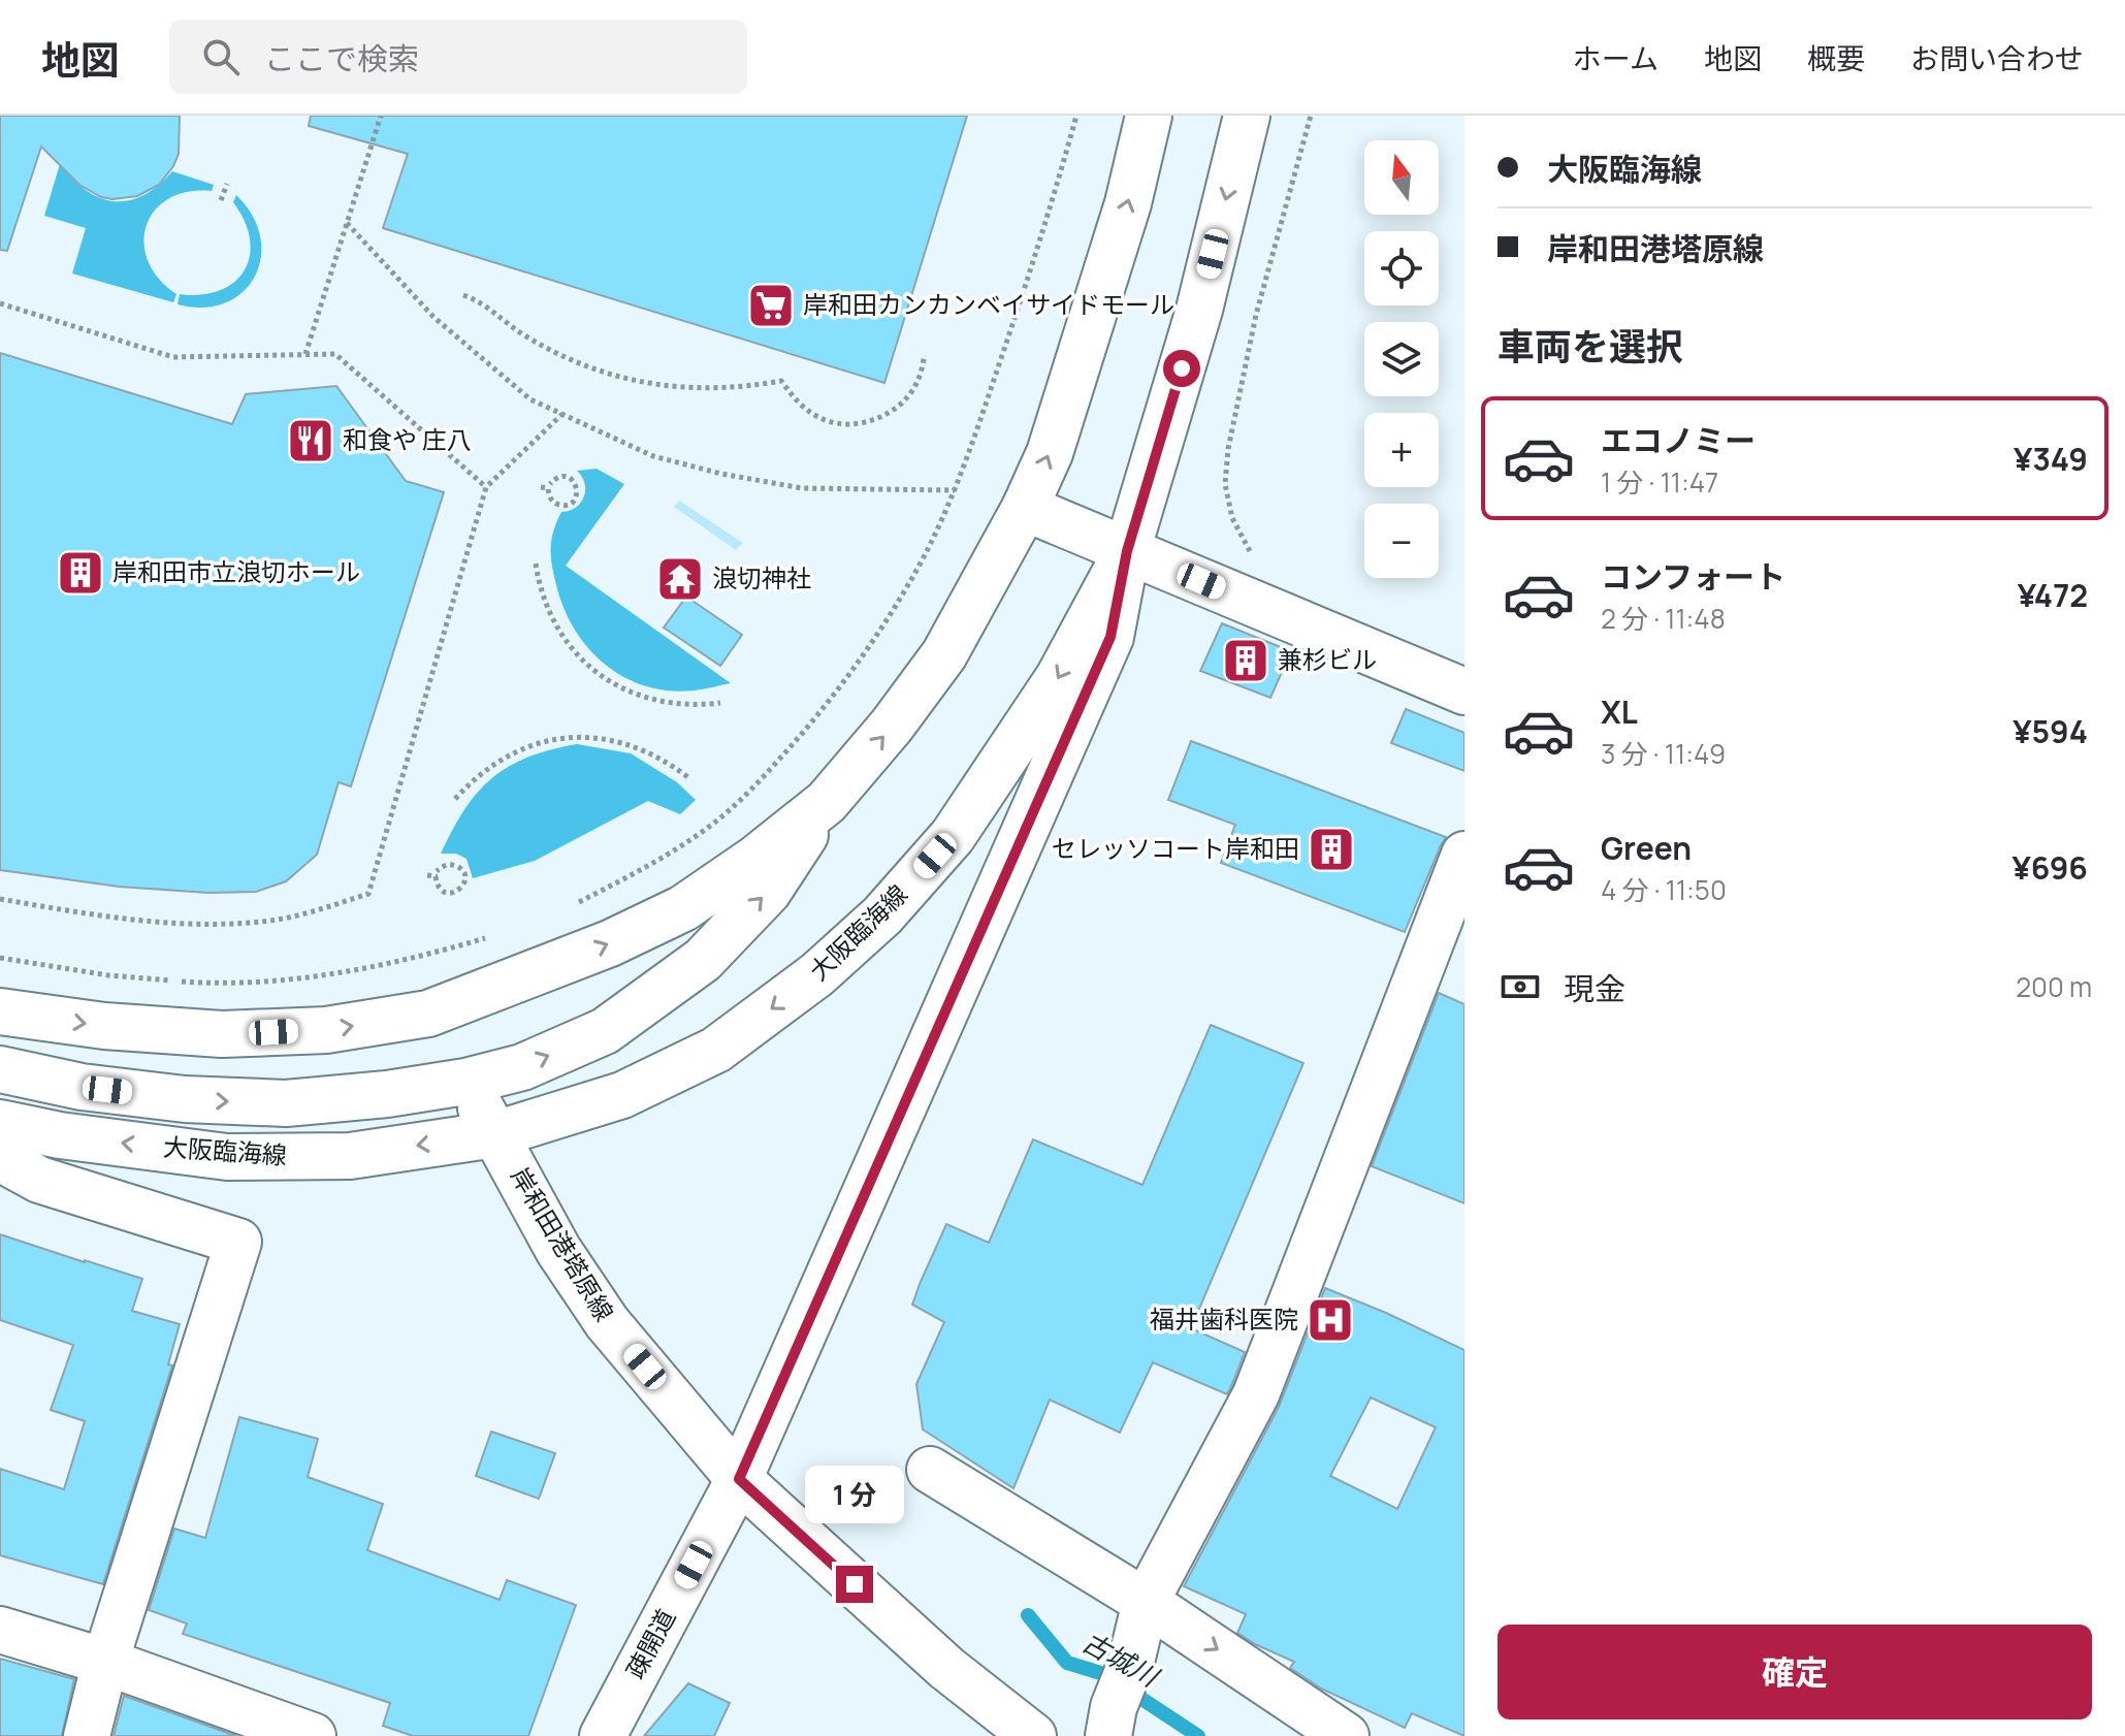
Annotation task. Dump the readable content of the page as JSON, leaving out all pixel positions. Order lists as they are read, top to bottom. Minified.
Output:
{"streets":{"main road":["大阪臨海線","岸和田港塔原線","疎開道"]},"crossings":[["大阪臨海線","岸和田港塔原線"],["大阪臨海線","疎開道"],["岸和田港塔原線","疎開道"]],"water":["古城川"],"places":{"supermarket":["岸和田カンカンベイサイドモール"],"restaurant":["和食や 庄八"],"building":["岸和田市立浪切ホール","兼杉ビル","セレッソコート岸和田"],"temple":["浪切神社"],"hospital":["福井歯科医院"]},"north":"top","page":{"header":"地図","search":"ここで検索","nav":["ホーム","地図","概要","お問い合わせ"],"banner":["大阪臨海線","岸和田港塔原線"],"map_buttons":["+","−"],"heading":"車両を選択","list":[{"name":"エコノミー","note":"1 分 · 11:47","value":"¥349"},{"name":"コンフォート","note":"2 分 · 11:48","value":"¥472"},{"name":"XL","note":"3 分 · 11:49","value":"¥594"},{"name":"Green","note":"4 分 · 11:50","value":"¥696"}],"pay":["現金","200 m"],"bubble":"1 分","buttons":"確定"}}
